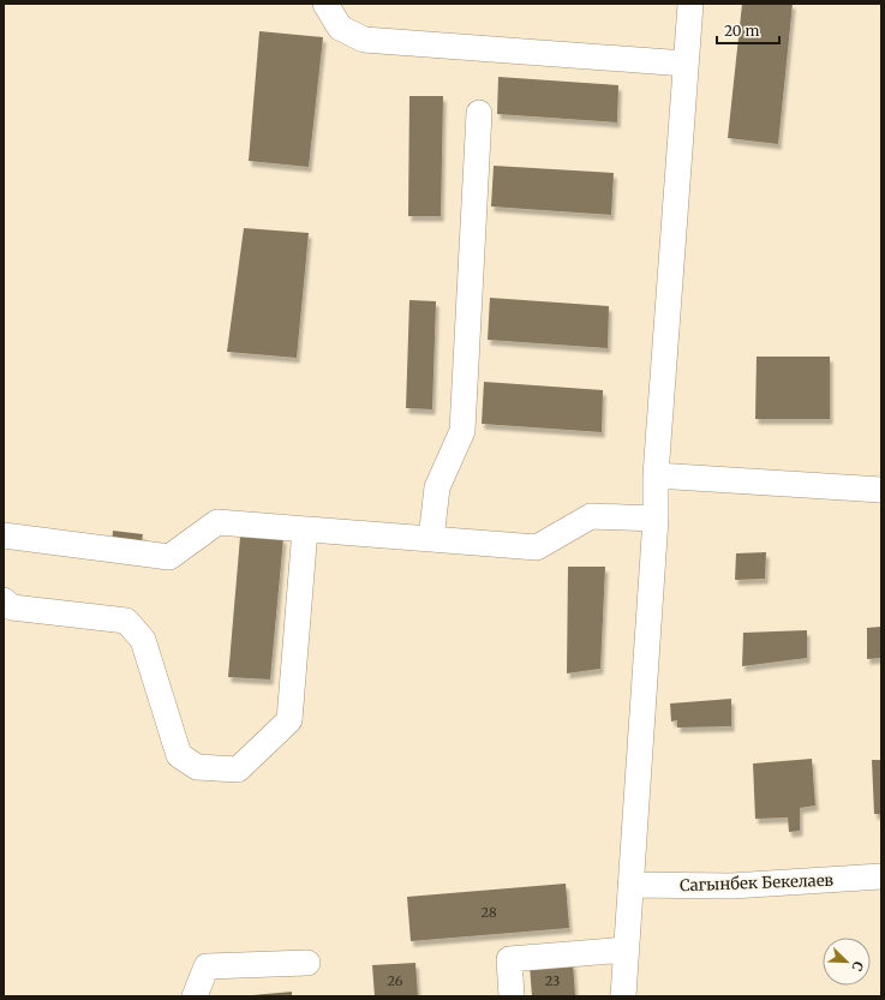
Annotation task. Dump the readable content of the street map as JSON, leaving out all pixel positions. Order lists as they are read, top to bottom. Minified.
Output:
{"streets":{"street":["Сагынбек Бекелаев"]},"house_numbers":["28","26","23"],"scale_bar":"20 m","north":"bottom right"}
